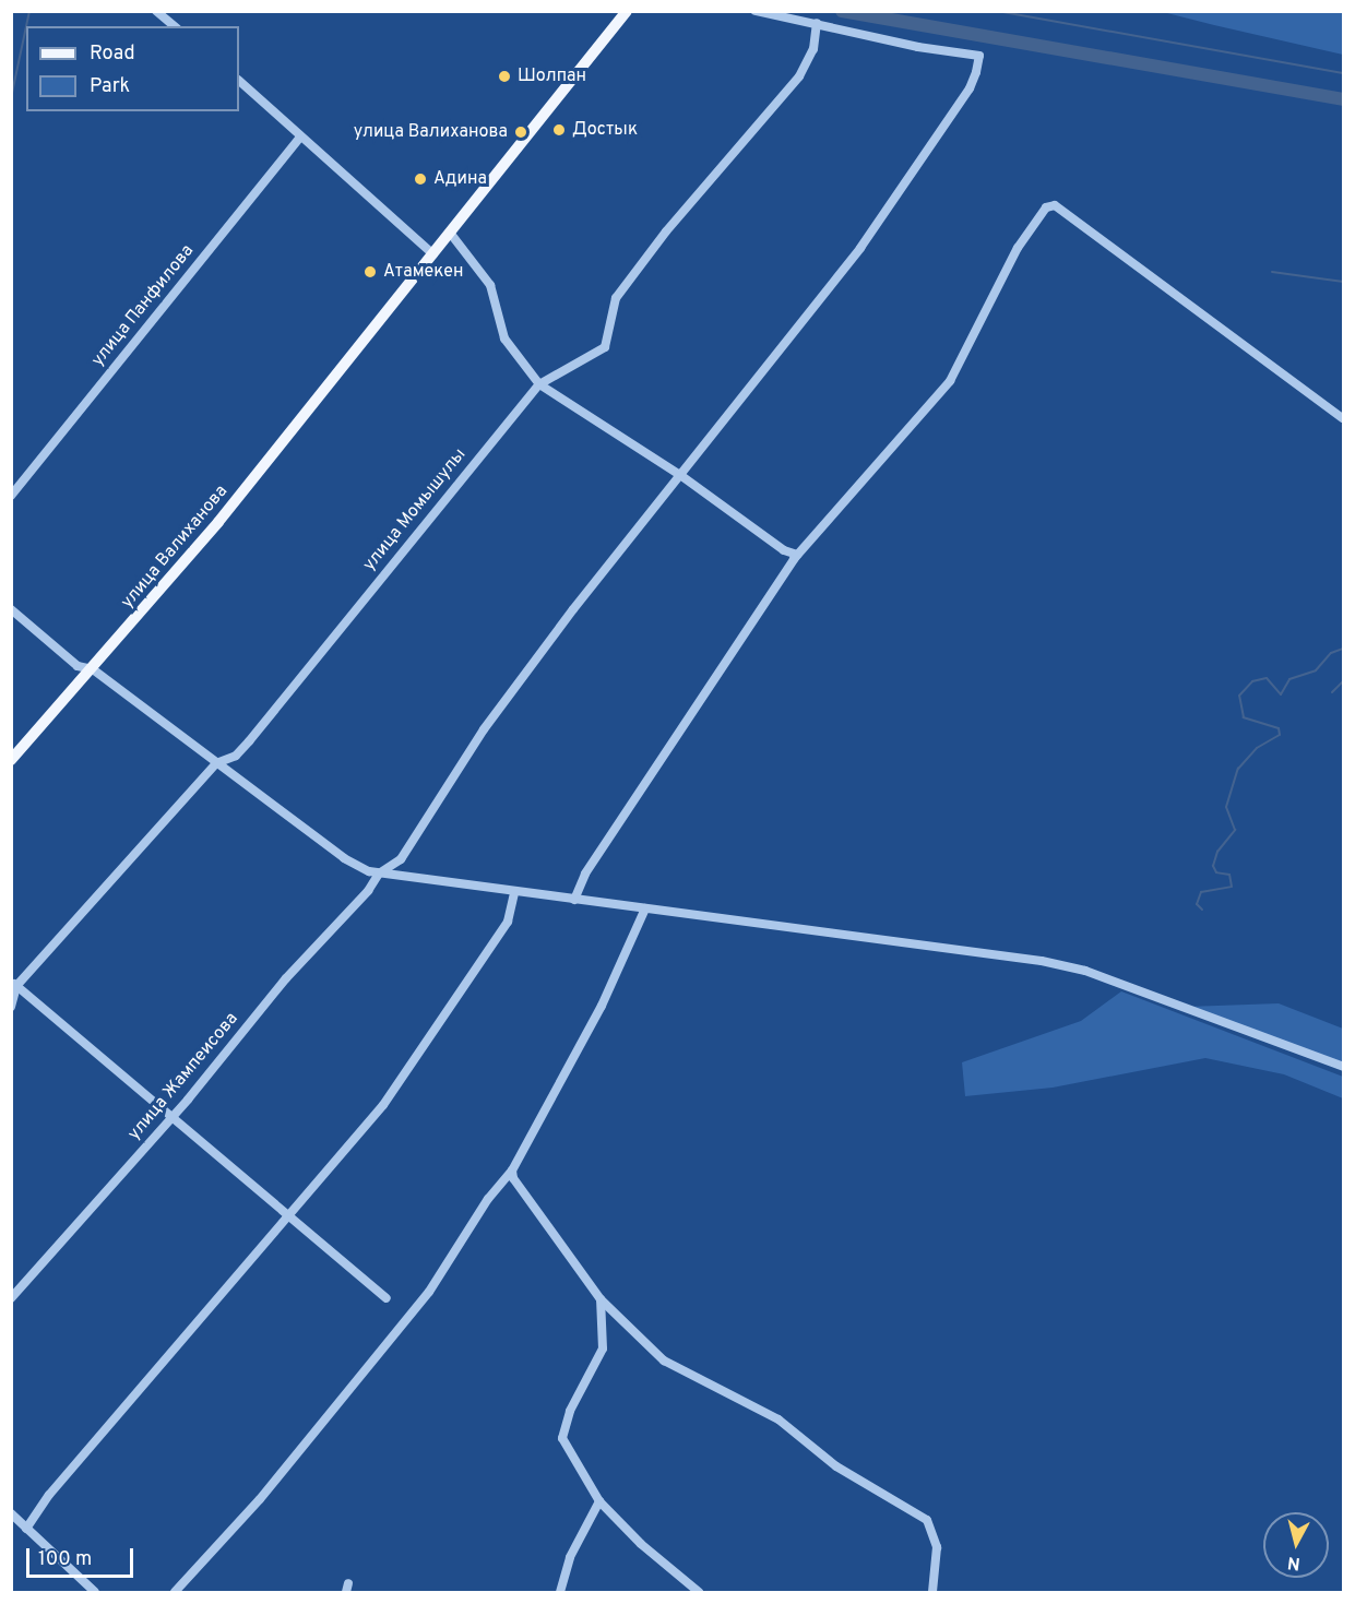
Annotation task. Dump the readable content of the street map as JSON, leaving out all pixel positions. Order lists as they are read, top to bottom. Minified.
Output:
{"streets":{"main road":["улица Валиханова"],"street":["улица Панфилова","улица Момышулы","улица Жампеисова"]},"crossings":[["улица Момышулы","улица Жампеисова"]],"places":["Шолпан","Достык","улица Валиханова","Адина","Атамекен"],"legend":["Road","Park"],"scale_bar":"100 m","north":"bottom"}
